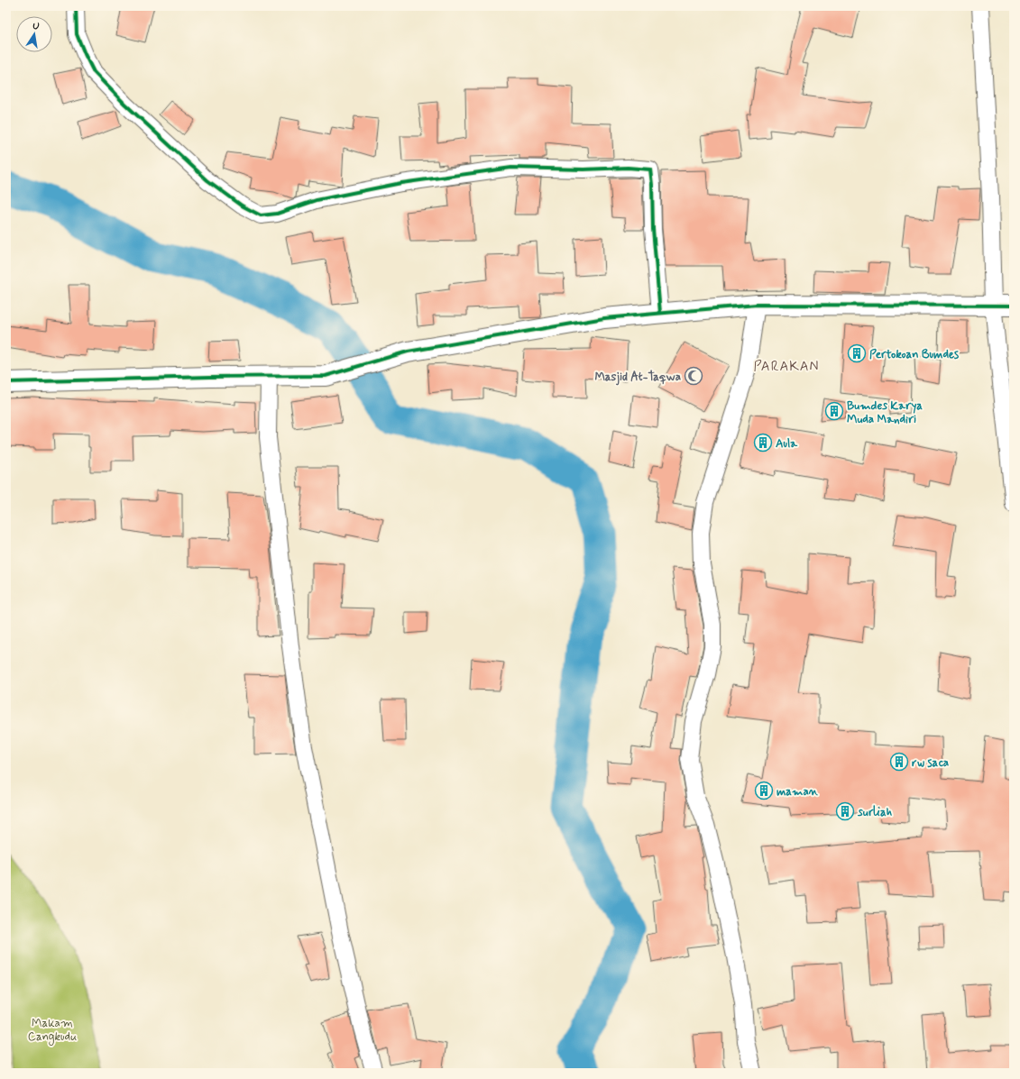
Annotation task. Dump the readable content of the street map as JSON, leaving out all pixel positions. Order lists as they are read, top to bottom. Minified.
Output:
{"districts":["PARAKAN"],"parks":["Makam Cangkudu"],"places":{"building":["Pertokoan Bumdes","Bumdes Karya Muda Mandiri","Aula","rw saca","maman","surliah"],"mosque":["Masjid At-Taqwa"]},"north":"top"}
